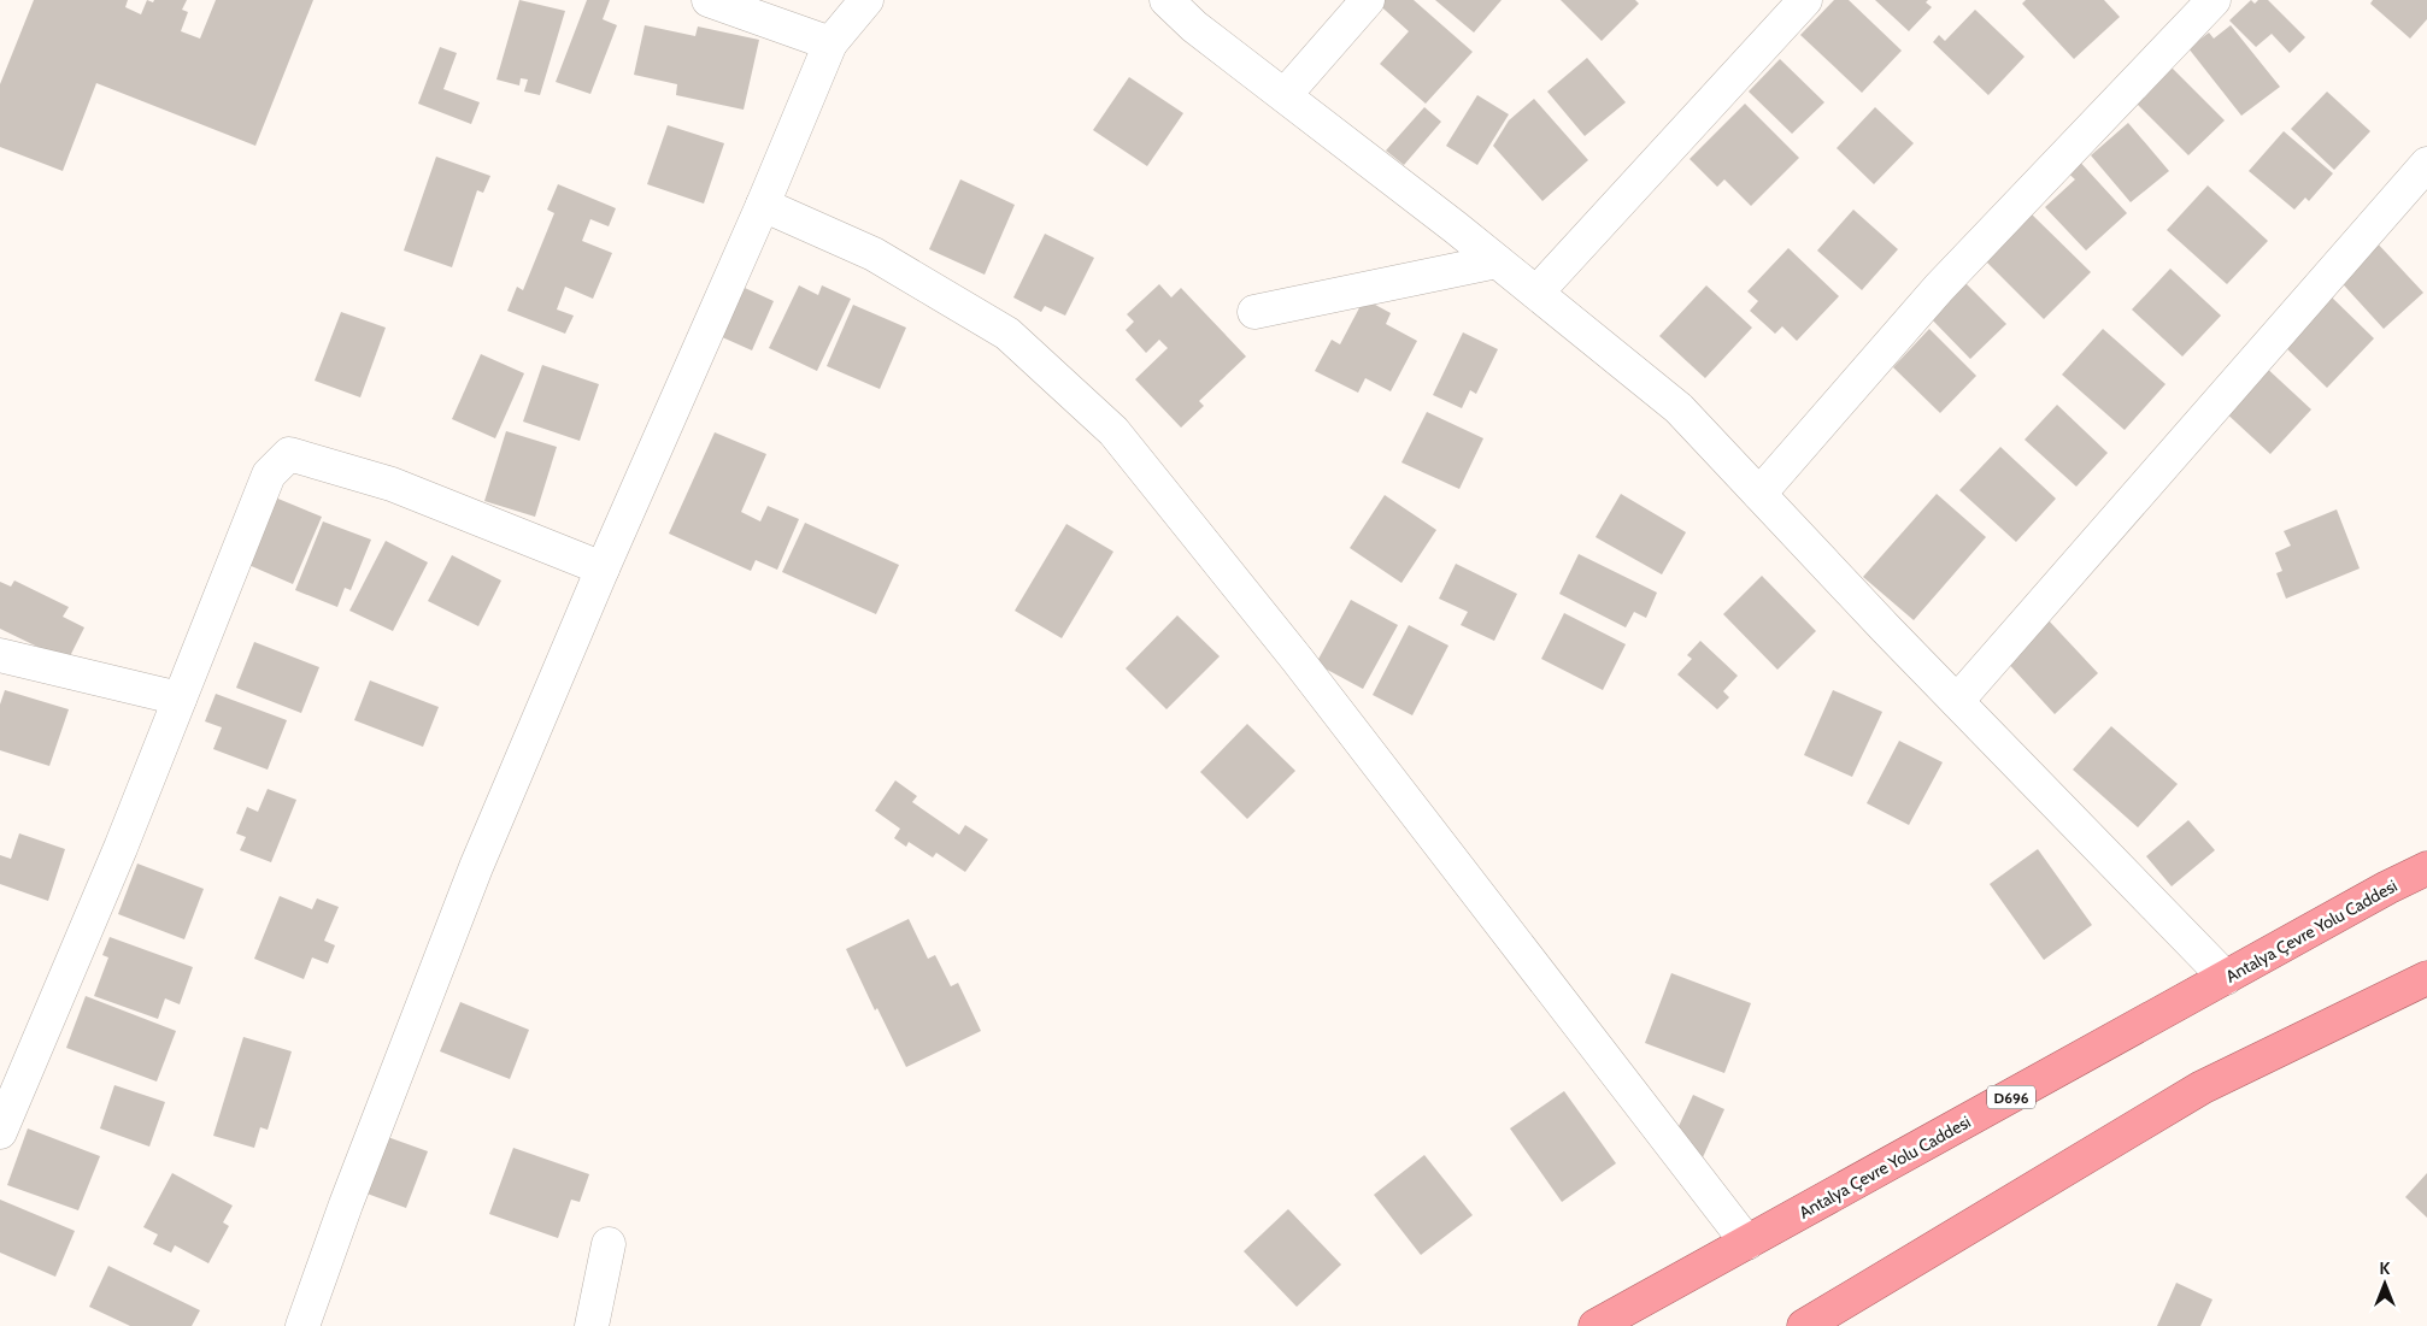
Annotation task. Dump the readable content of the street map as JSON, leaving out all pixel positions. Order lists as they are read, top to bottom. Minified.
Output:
{"streets":{"highway":["Antalya Çevre Yolu Caddesi","D696"]},"north":"top"}
